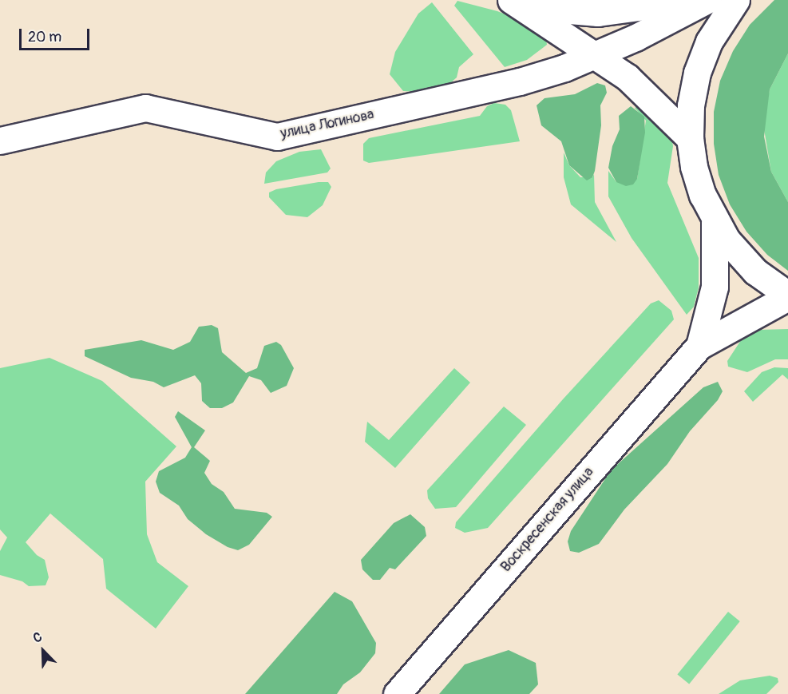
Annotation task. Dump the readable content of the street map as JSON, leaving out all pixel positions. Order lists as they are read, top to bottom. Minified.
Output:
{"streets":{"street":["улица Логинова","Воскресенская улица"]},"scale_bar":"20 m","north":"top left"}
